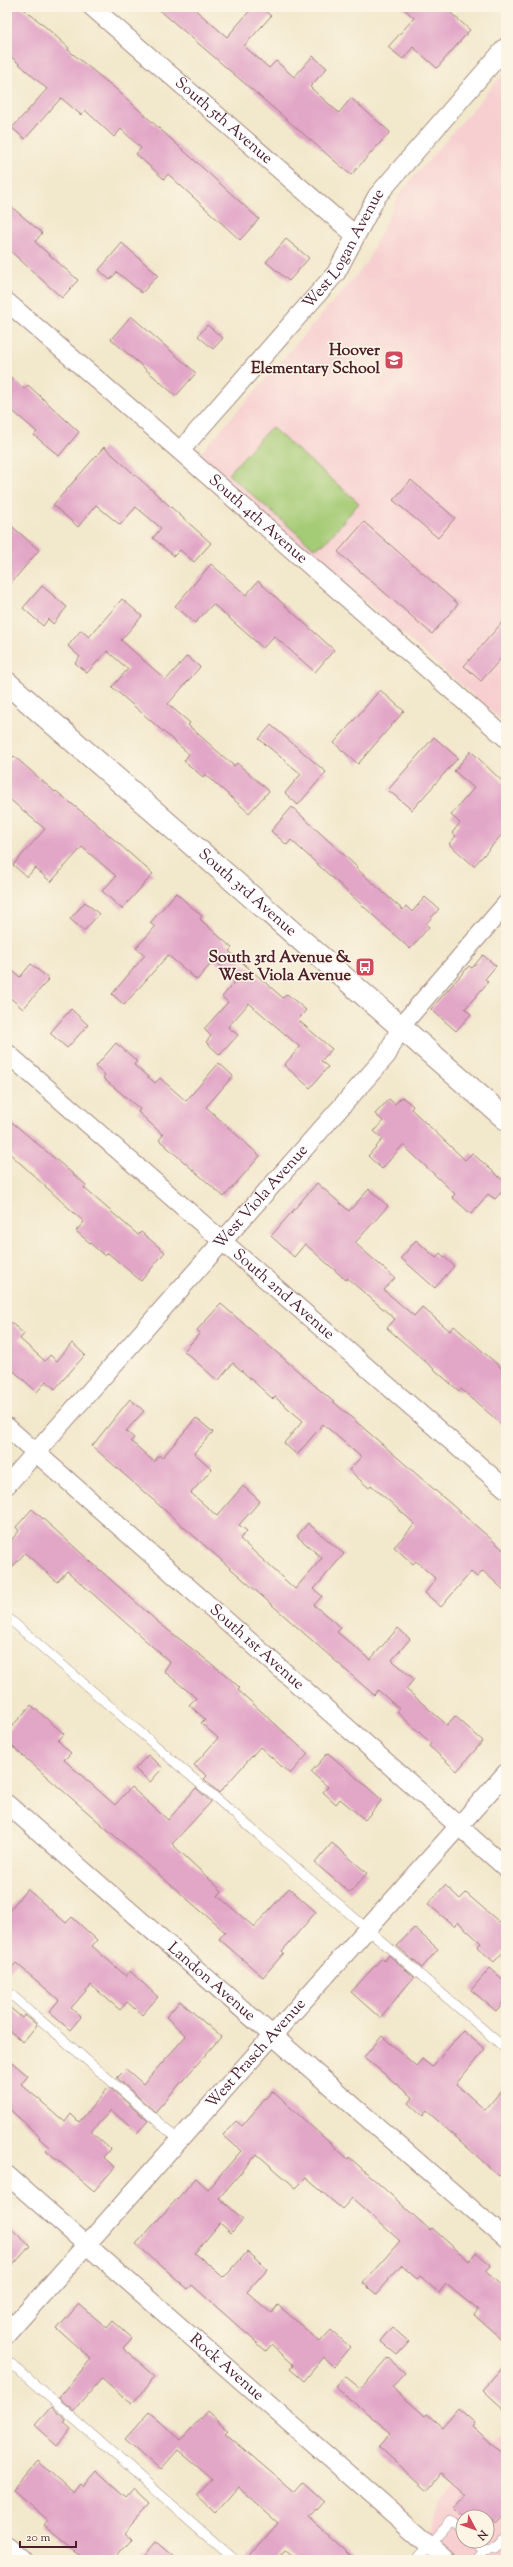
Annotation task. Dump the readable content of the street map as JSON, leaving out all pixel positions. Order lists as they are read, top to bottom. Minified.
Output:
{"streets":{"street":["South 5th Avenue","West Logan Avenue","South 4th Avenue","South 3rd Avenue","West Viola Avenue","South 2nd Avenue","South 1st Avenue","Landon Avenue","West Prasch Avenue","Rock Avenue"]},"crossings":[["South 5th Avenue","West Logan Avenue"],["West Logan Avenue","South 4th Avenue"],["South 3rd Avenue","West Viola Avenue"],["West Viola Avenue","South 2nd Avenue"],["West Viola Avenue","South 1st Avenue"],["South 1st Avenue","West Prasch Avenue"],["Landon Avenue","West Prasch Avenue"],["West Prasch Avenue","Rock Avenue"]],"places":{"school or university":["Hoover Elementary School"],"bus stop":["South 3rd Avenue & West Viola Avenue"]},"scale_bar":"20 m","north":"bottom right"}
